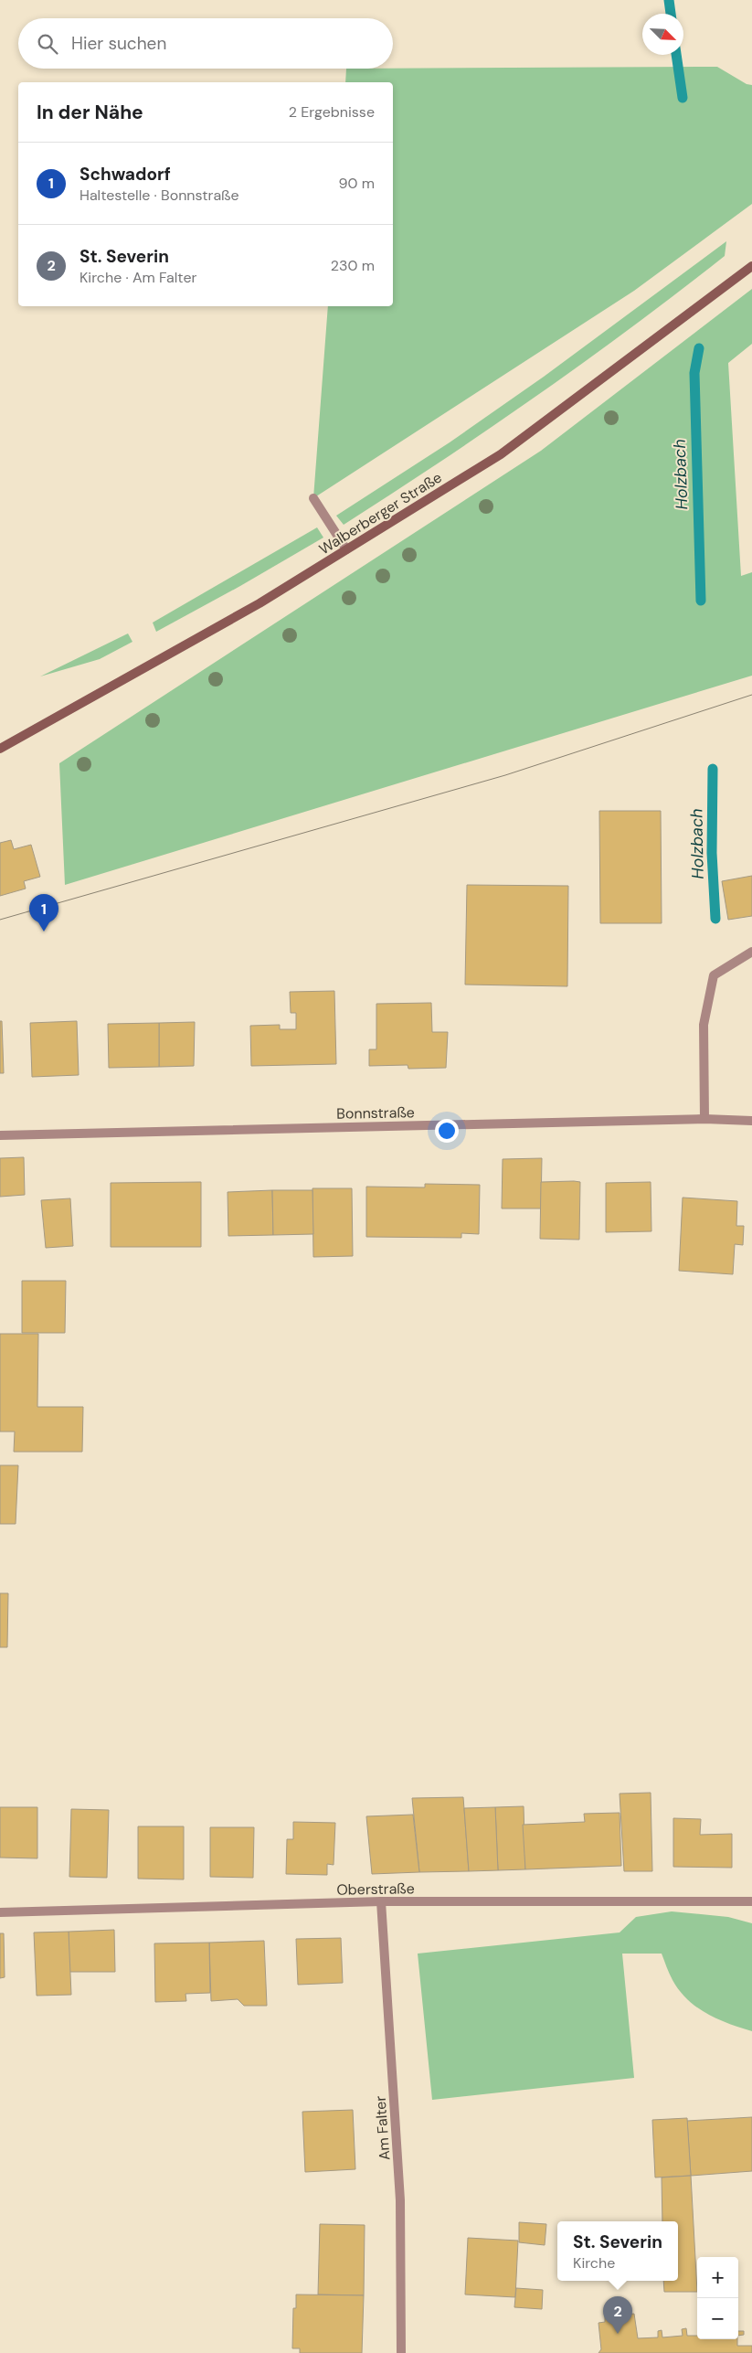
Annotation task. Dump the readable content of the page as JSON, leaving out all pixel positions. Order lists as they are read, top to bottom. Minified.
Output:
{"streets":{"main road":["Walberberger Straße"],"street":["Bonnstraße","Oberstraße","Am Falter"]},"crossings":[["Oberstraße","Am Falter"]],"water":["Holzbach"],"north":"bottom right","page":{"search":"Hier suchen","heading":["In der Nähe","2 Ergebnisse"],"list":[{"mark":"1","name":"Schwadorf","note":"Haltestelle · Bonnstraße","value":"90 m"},{"mark":"2","name":"St. Severin","note":"Kirche · Am Falter","value":"230 m"}],"pins":["1","2"],"popup":["St. Severin","Kirche"],"map_buttons":["+","−"]}}
